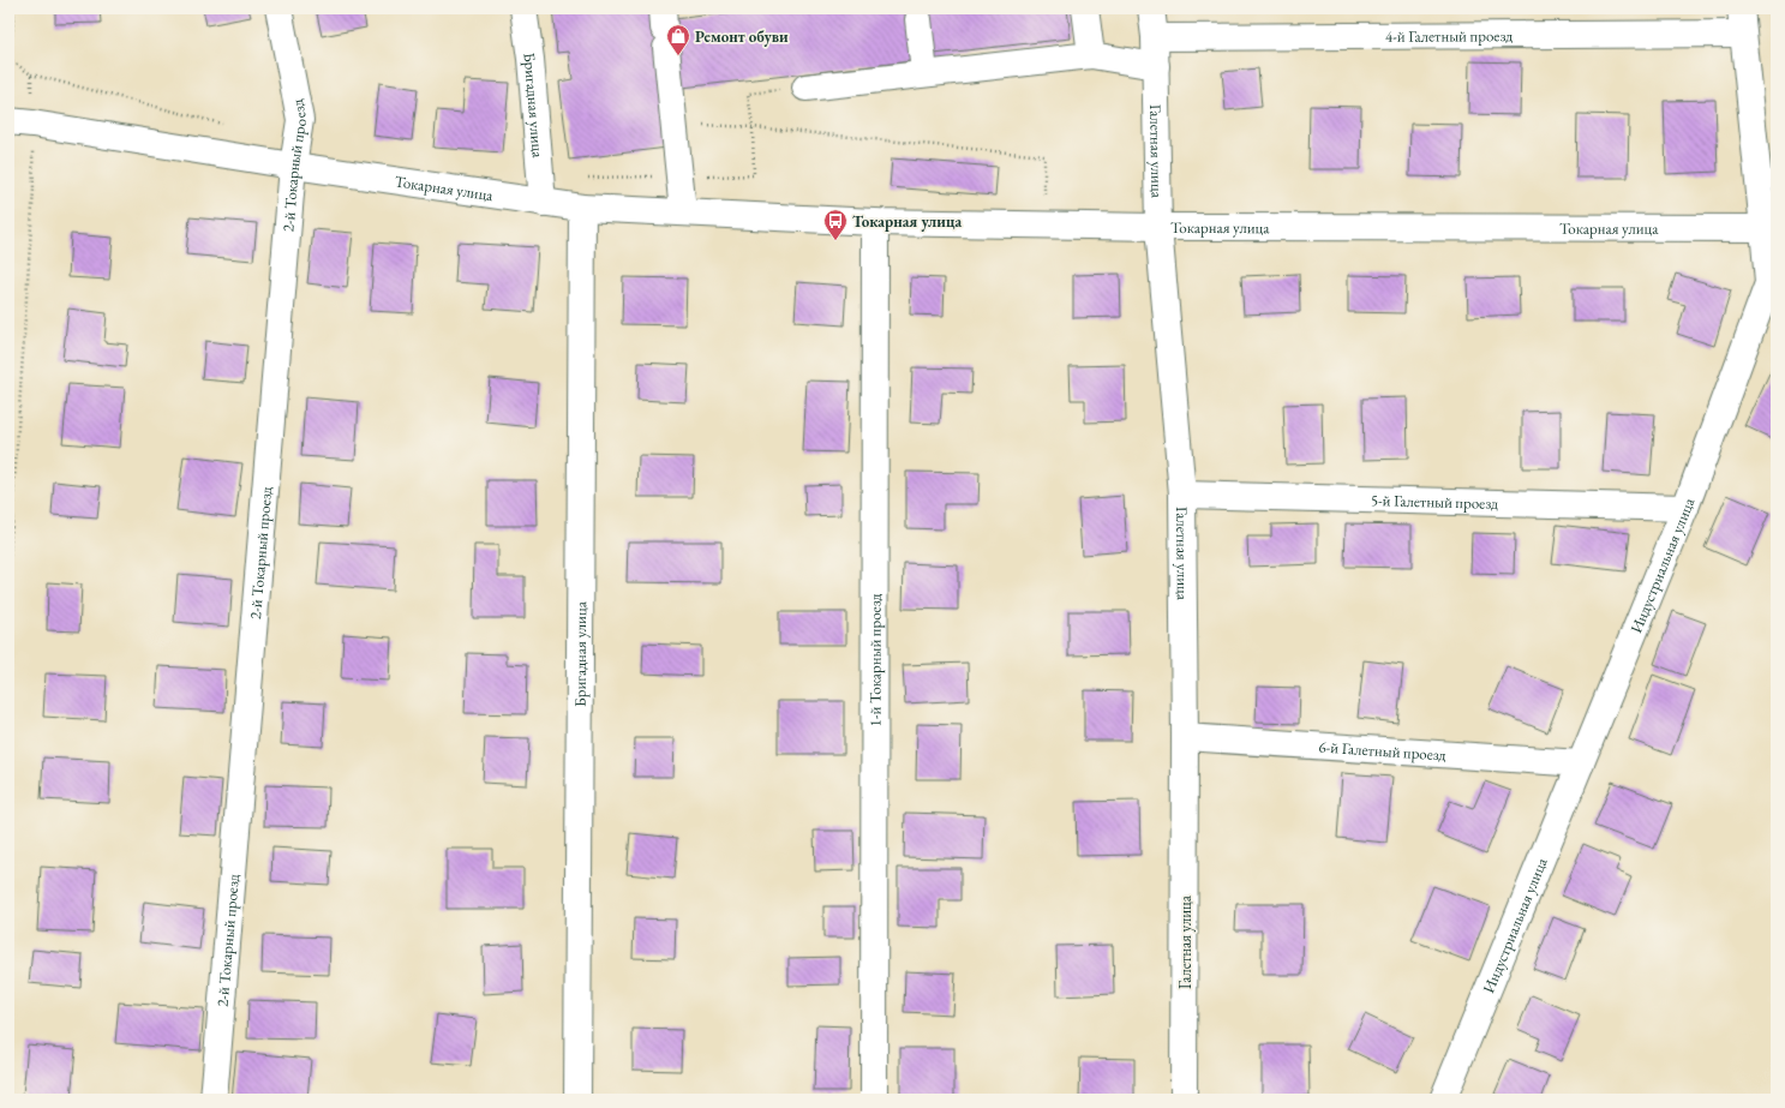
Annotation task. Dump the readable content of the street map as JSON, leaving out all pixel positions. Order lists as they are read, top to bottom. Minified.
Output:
{"streets":{"street":["4-й Галетный проезд","Бригадная улица","Галетная улица","2-й Токарный проезд","Токарная улица","5-й Галетный проезд","Индустриальная улица","1-й Токарный проезд","6-й Галетный проезд"]},"crossings":[["4-й Галетный проезд","Галетная улица"],["4-й Галетный проезд","Индустриальная улица"],["Бригадная улица","Токарная улица"],["Галетная улица","Токарная улица"],["Галетная улица","5-й Галетный проезд"],["Галетная улица","6-й Галетный проезд"],["2-й Токарный проезд","Токарная улица"],["Токарная улица","Индустриальная улица"],["Токарная улица","1-й Токарный проезд"],["5-й Галетный проезд","Индустриальная улица"],["Индустриальная улица","6-й Галетный проезд"]],"places":{"shop":["Ремонт обуви"],"bus stop":["Токарная улица"]}}
